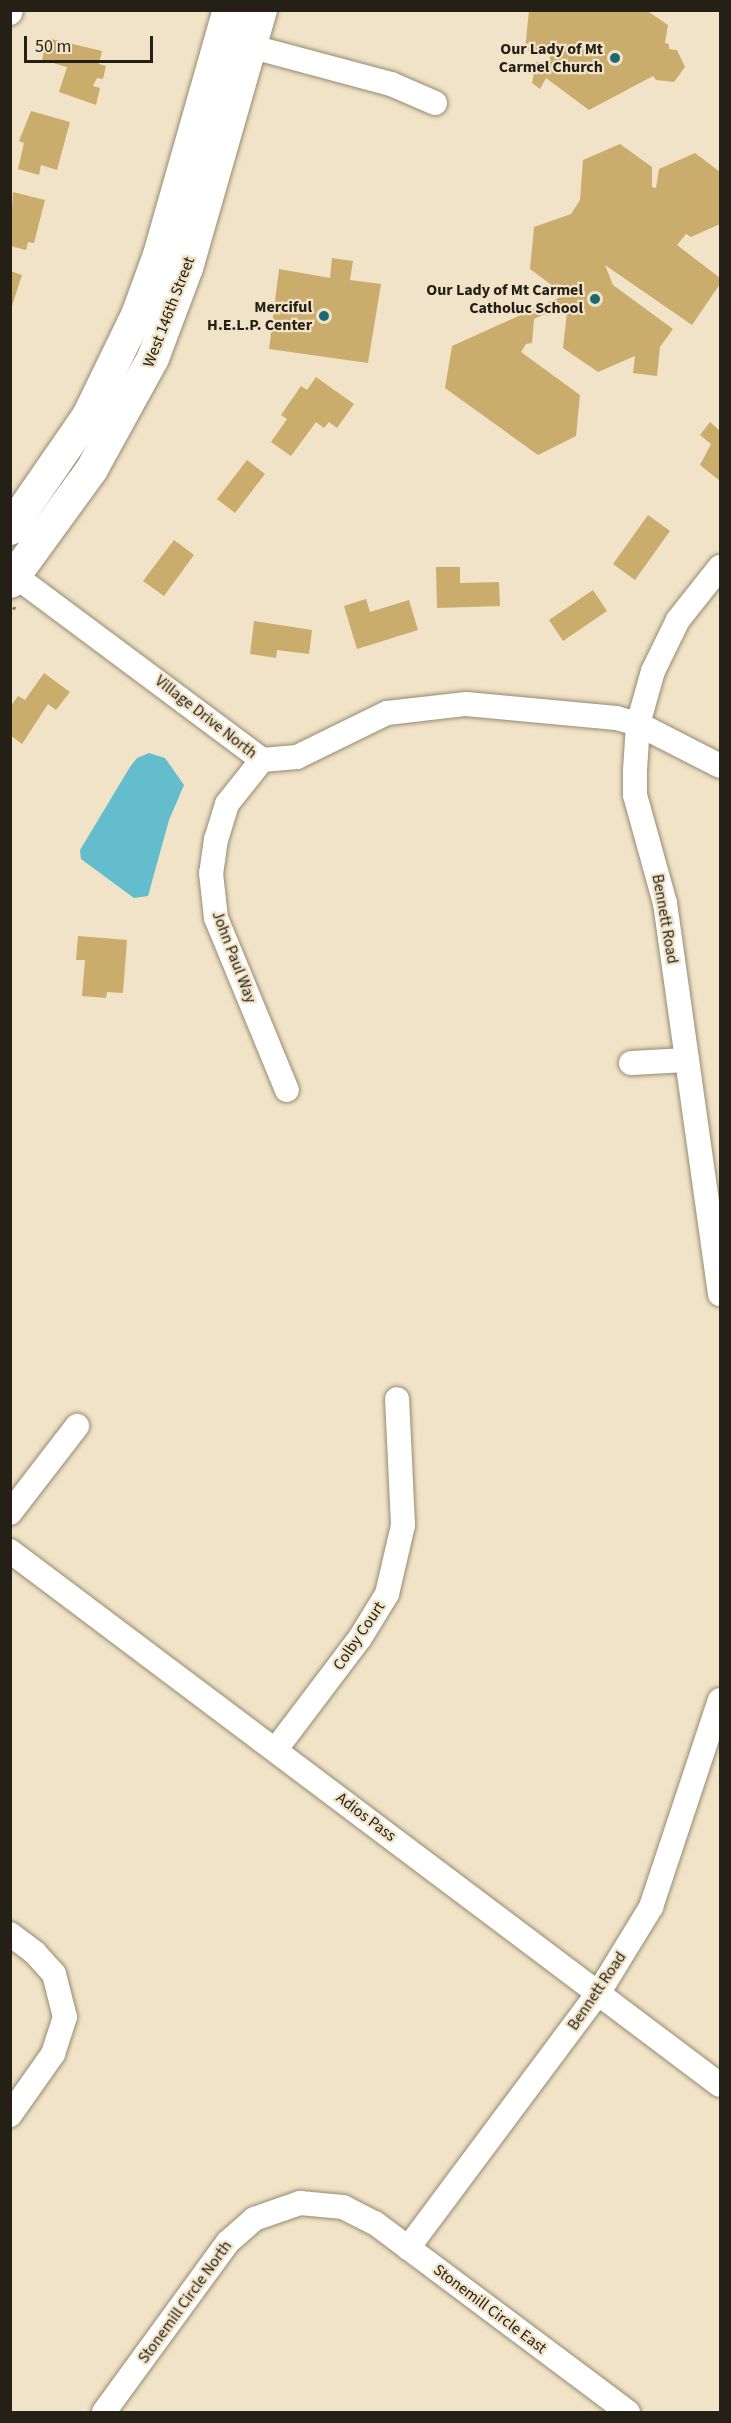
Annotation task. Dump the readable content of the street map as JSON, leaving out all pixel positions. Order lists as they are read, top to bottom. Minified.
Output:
{"streets":{"main road":["West 146th Street"],"street":["Village Drive North","Bennett Road","John Paul Way","Colby Court","Adios Pass","Stonemill Circle North","Stonemill Circle East"]},"crossings":[["West 146th Street","Village Drive North"],["Village Drive North","Bennett Road"],["Village Drive North","John Paul Way"],["Bennett Road","Adios Pass"],["Bennett Road","Stonemill Circle East"],["Colby Court","Adios Pass"],["Stonemill Circle North","Stonemill Circle East"]],"places":["Our Lady of Mt Carmel Church","Our Lady of Mt Carmel Catholuc School","Merciful H.E.L.P. Center"],"scale_bar":"50 m"}
